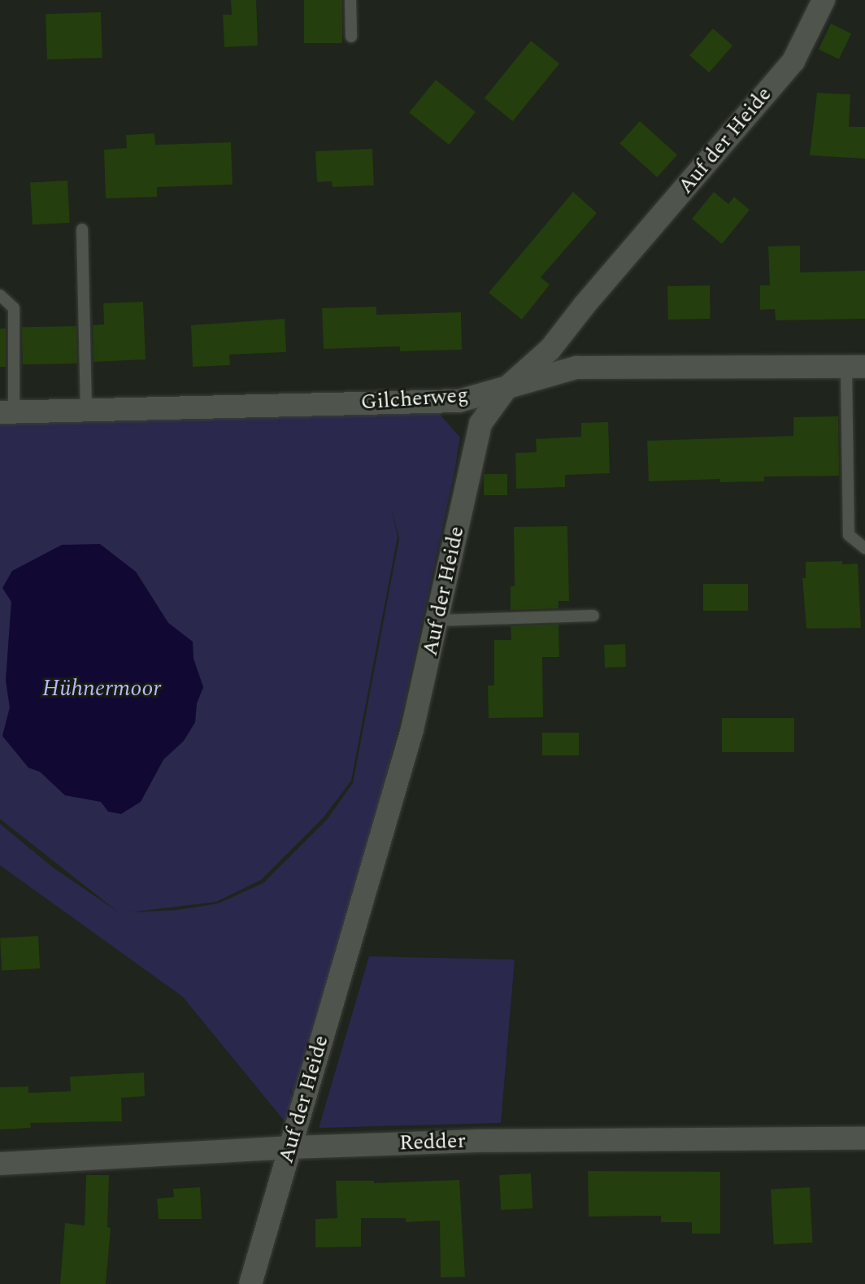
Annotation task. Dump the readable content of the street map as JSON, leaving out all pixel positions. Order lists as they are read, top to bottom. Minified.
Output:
{"streets":{"street":["Auf der Heide","Gilcherweg","Redder"]},"crossings":[["Auf der Heide","Gilcherweg"],["Auf der Heide","Redder"]],"water":["Hühnermoor"]}
